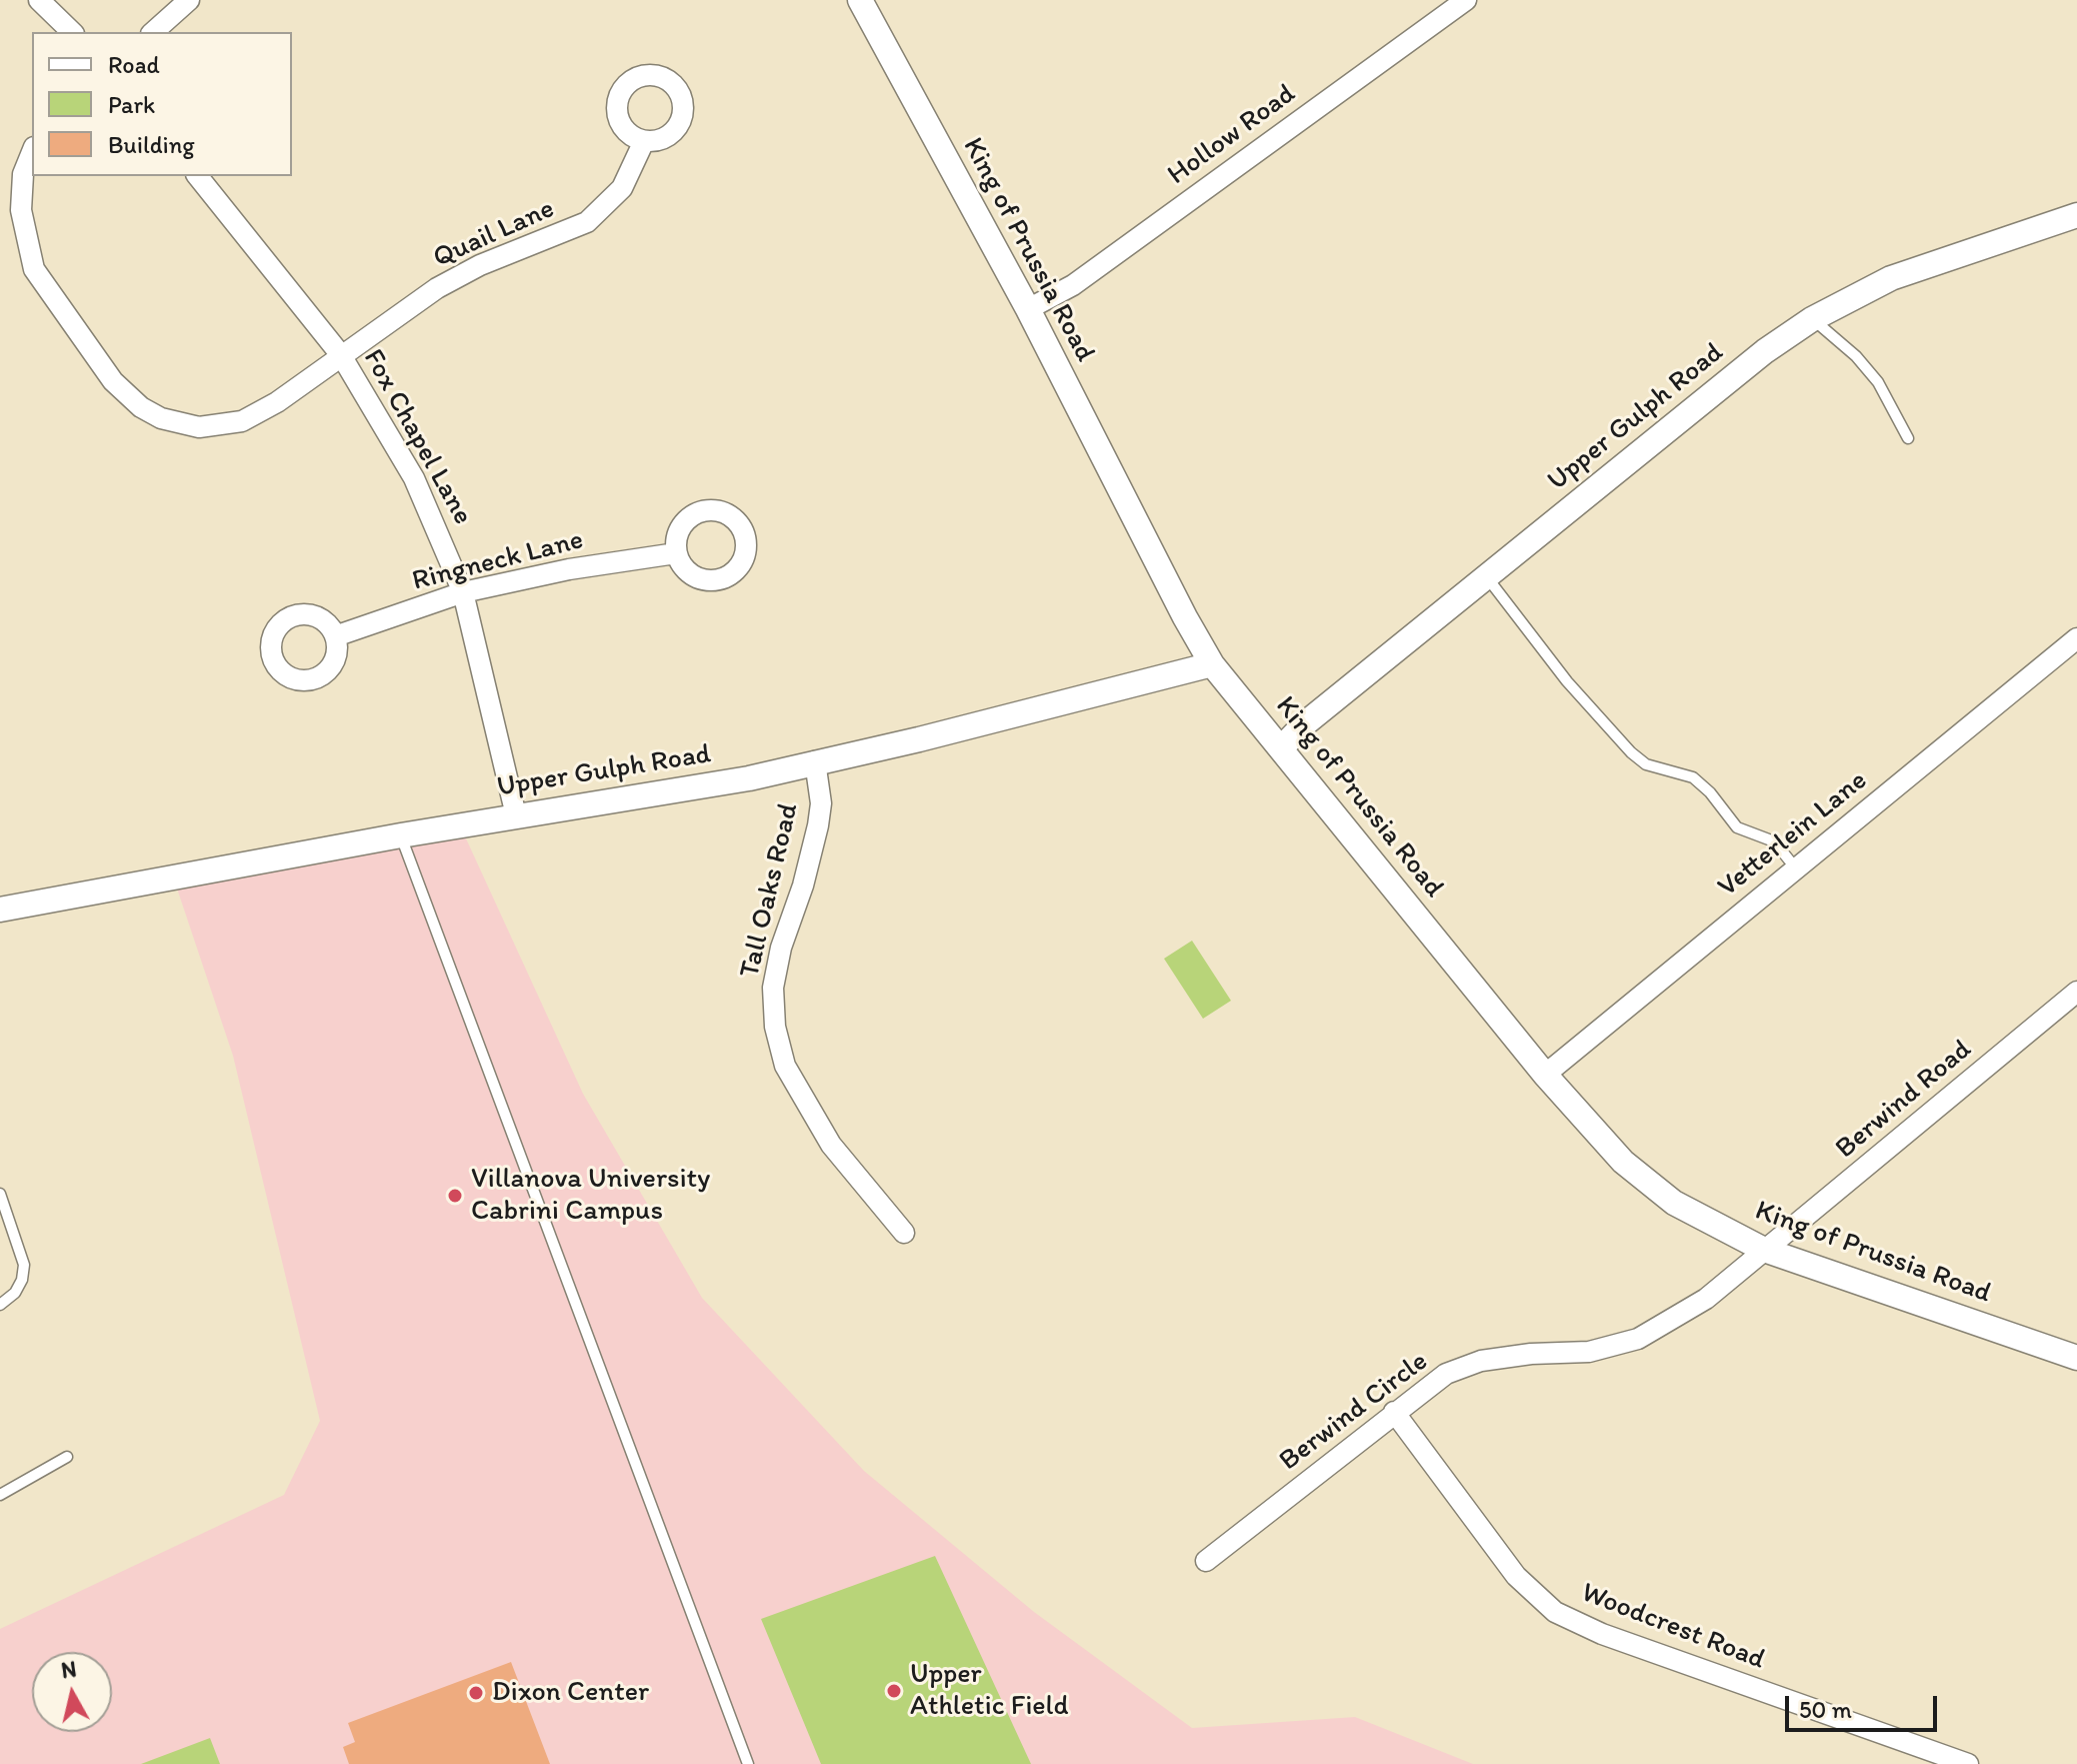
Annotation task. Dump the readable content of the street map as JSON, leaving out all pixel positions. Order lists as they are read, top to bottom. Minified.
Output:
{"streets":{"street":["Hollow Road","Quail Lane","King of Prussia Road","Upper Gulph Road","Fox Chapel Lane","Ringneck Lane","Vetterlein Lane","Tall Oaks Road","Berwind Road","Berwind Circle","Woodcrest Road"]},"crossings":[["Hollow Road","King of Prussia Road"],["Quail Lane","Fox Chapel Lane"],["King of Prussia Road","Upper Gulph Road"],["King of Prussia Road","Vetterlein Lane"],["King of Prussia Road","Berwind Road"],["King of Prussia Road","Berwind Circle"],["Upper Gulph Road","Fox Chapel Lane"],["Upper Gulph Road","Tall Oaks Road"],["Fox Chapel Lane","Ringneck Lane"],["Berwind Road","Berwind Circle"],["Berwind Circle","Woodcrest Road"]],"places":["Villanova University Cabrini Campus","Upper Athletic Field","Dixon Center"],"legend":["Road","Park","Building"],"scale_bar":"50 m","north":"top"}
